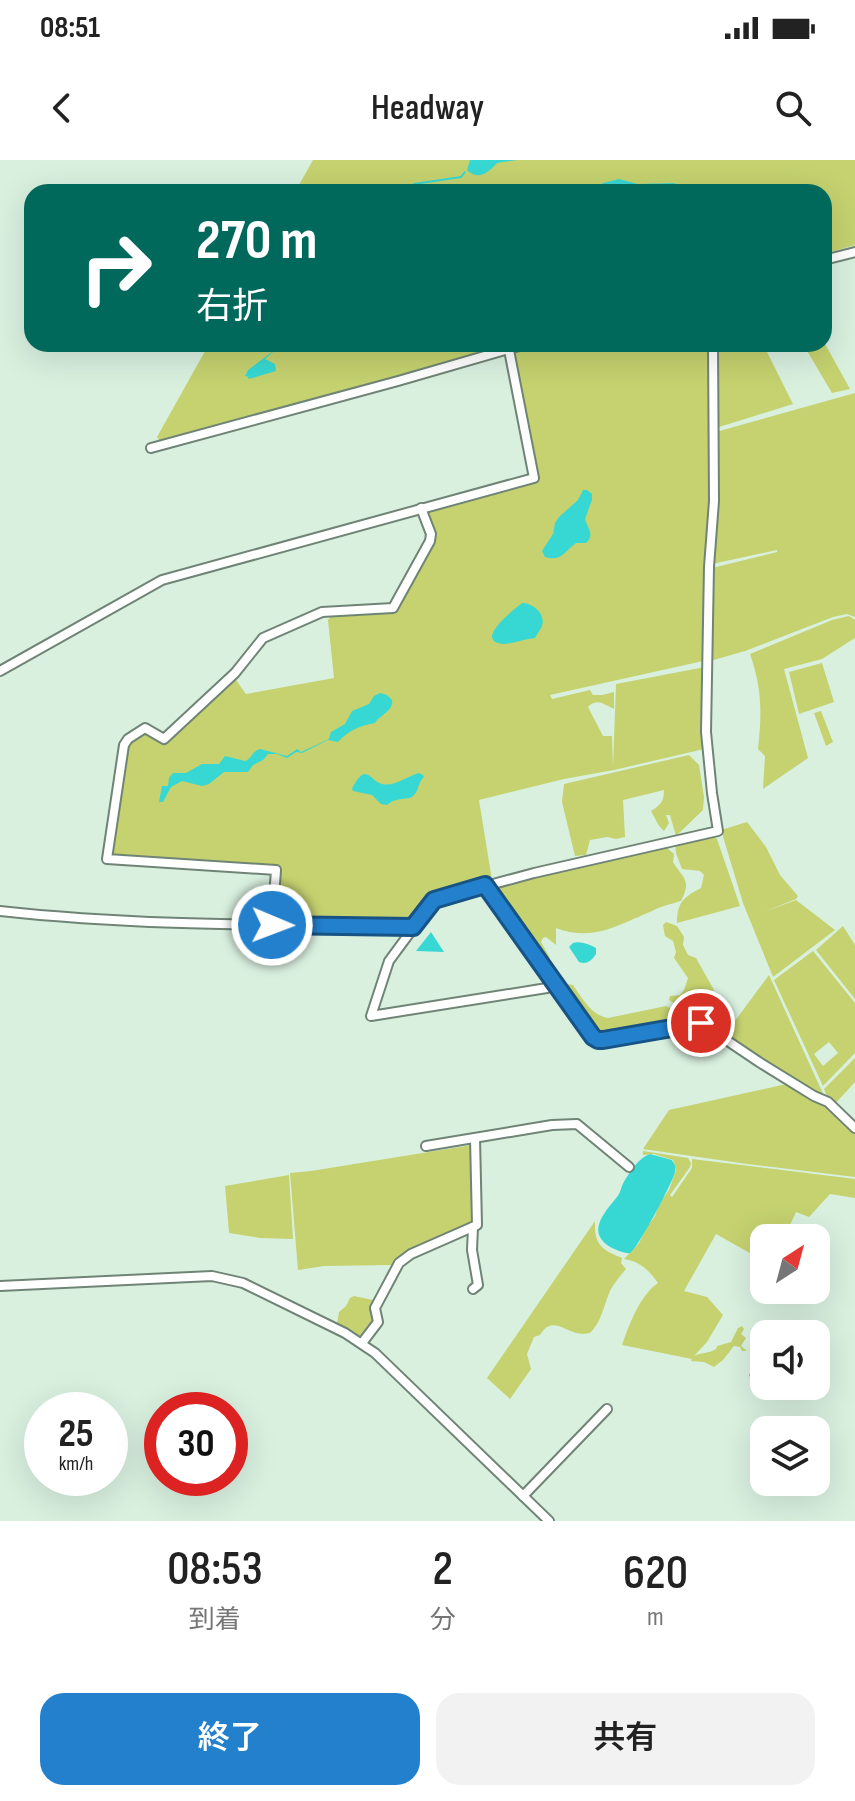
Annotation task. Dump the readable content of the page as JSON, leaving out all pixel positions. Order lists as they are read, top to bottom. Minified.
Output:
{"north":"top right","page":{"status":"08:51","header":"Headway","turn":["270 m","右折"],"speed":"25 km/h","limit":"30","eta":["08:53","到着","2","分","620","m"],"buttons":["終了","共有"]}}
